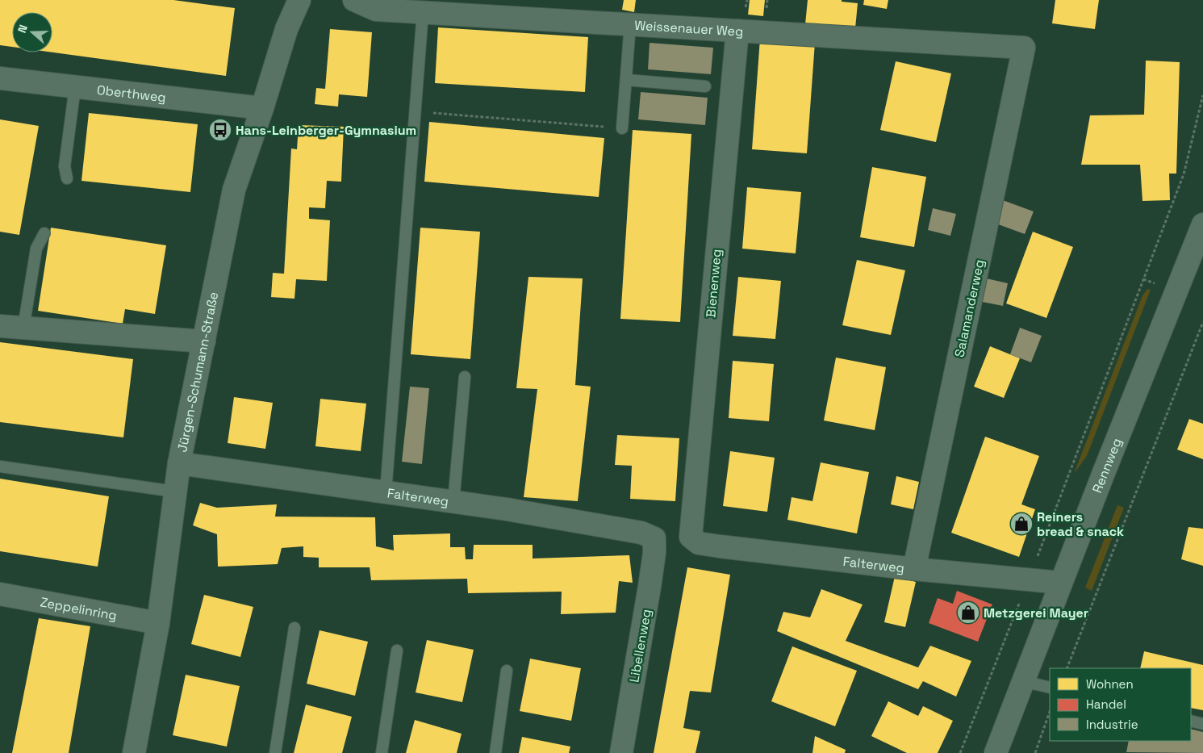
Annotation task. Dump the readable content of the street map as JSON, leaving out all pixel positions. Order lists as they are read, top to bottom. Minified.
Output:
{"streets":{"street":["Weissenauer Weg","Oberthweg","Bienenweg","Salamanderweg","Jürgen-Schumann-Straße","Rennweg","Falterweg","Zeppelinring","Libellenweg"]},"crossings":[["Weissenauer Weg","Bienenweg"],["Weissenauer Weg","Salamanderweg"],["Oberthweg","Jürgen-Schumann-Straße"],["Bienenweg","Falterweg"],["Salamanderweg","Falterweg"],["Jürgen-Schumann-Straße","Falterweg"],["Jürgen-Schumann-Straße","Zeppelinring"],["Rennweg","Falterweg"],["Falterweg","Libellenweg"]],"places":{"bus stop":["Hans-Leinberger-Gymnasium"],"shop":["Reiners bread & snack","Metzgerei Mayer"]},"legend":["Wohnen","Handel","Industrie"],"north":"left"}
